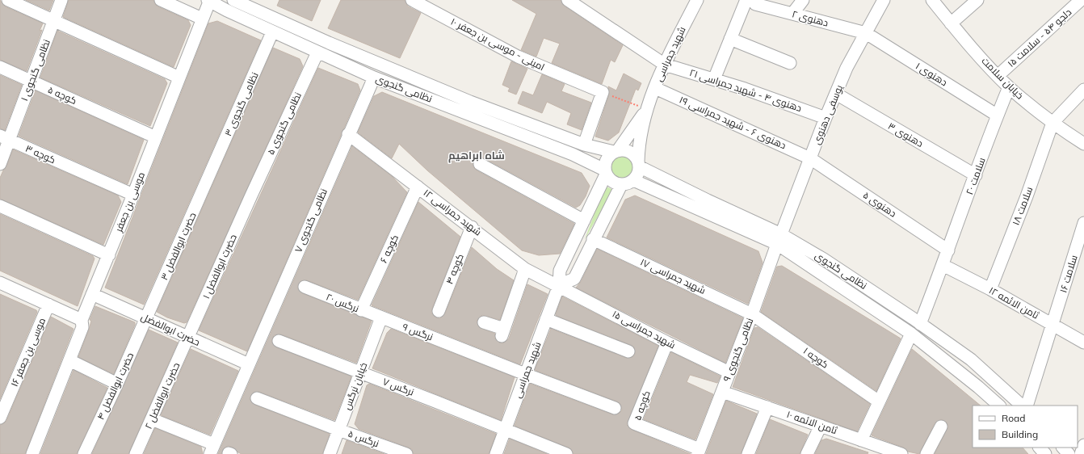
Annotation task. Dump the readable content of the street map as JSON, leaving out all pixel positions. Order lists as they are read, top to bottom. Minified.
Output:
{"streets":{"street":["دهنوی ۲","دلجو ۵۴ - سلامت ۱۵","امینی - موسی بن جعفر ۱۰","شهید جمراسی","نظامی گنجوی ۱","دهنوی ۱","خیابان سلامت","نظامی گنجوی","دهنوی ۴ - شهید جمراسی ۲۱","کوچه ۵","نظامی گنجوی ۳","یوسفی دهنوی","دهنوی ۶ - شهید جمراسی ۱۹","نظامی گنجوی ۵","دهنوی ۳","کوچه ۳","سلامت ۲۰","موسی بن جعفر","دهنوی ۵","سلامت ۱۸","شهید جمراسی ۱۲","نظامی گنجوی ۷","حضرت ابوالفضل ۳","کوچه ۶","حضرت ابوالفضل ۱","کوچه ۴","سلامت ۱۶","شهید جمراسی ۱۷","نرگس ۲۰","ثامن الائمه ۱۲","حضرت ابوالفضل","شهید جمراسی ۱۵","نرگس ۹","نظامی گنجوی ۹","موسی بن جعفر ۱۶","کوچه ۱","حضرت ابوالفضل ۴","خیابان نرگس","نرگس ۷","حضرت ابوالفضل ۲","ثامن الائمه ۱۰","نرگس ۵"]},"crossings":[["دهنوی ۲","دهنوی ۱"],["دهنوی ۲","یوسفی دهنوی"],["دلجو ۵۴ - سلامت ۱۵","خیابان سلامت"],["شهید جمراسی","نظامی گنجوی"],["شهید جمراسی","دهنوی ۴ - شهید جمراسی ۲۱"],["شهید جمراسی","دهنوی ۶ - شهید جمراسی ۱۹"],["شهید جمراسی","شهید جمراسی ۱۲"],["شهید جمراسی","شهید جمراسی ۱۵"],["شهید جمراسی","نرگس ۹"],["شهید جمراسی","نرگس ۷"],["نظامی گنجوی ۱","کوچه ۵"],["نظامی گنجوی ۱","کوچه ۳"],["دهنوی ۱","یوسفی دهنوی"],["دهنوی ۱","سلامت ۲۰"],["خیابان سلامت","سلامت ۲۰"],["خیابان سلامت","سلامت ۱۸"],["نظامی گنجوی","نظامی گنجوی ۳"],["نظامی گنجوی","یوسفی دهنوی"],["نظامی گنجوی","نظامی گنجوی ۵"],["نظامی گنجوی","سلامت ۲۰"],["نظامی گنجوی","موسی بن جعفر"],["نظامی گنجوی","نظامی گنجوی ۷"],["نظامی گنجوی","نظامی گنجوی ۹"],["دهنوی ۴ - شهید جمراسی ۲۱","یوسفی دهنوی"],["کوچه ۵","موسی بن جعفر"],["کوچه ۵","شهید جمراسی ۱۵"],["کوچه ۵","نظامی گنجوی ۹"],["نظامی گنجوی ۳","حضرت ابوالفضل ۳"],["یوسفی دهنوی","دهنوی ۶ - شهید جمراسی ۱۹"],["یوسفی دهنوی","دهنوی ۳"],["یوسفی دهنوی","دهنوی ۵"],["یوسفی دهنوی","نظامی گنجوی ۹"],["دهنوی ۶ - شهید جمراسی ۱۹","دهنوی ۵"],["نظامی گنجوی ۵","حضرت ابوالفضل ۱"],["دهنوی ۳","سلامت ۲۰"],["کوچه ۳","موسی بن جعفر"],["سلامت ۲۰","دهنوی ۵"],["سلامت ۲۰","ثامن الائمه ۱۲"],["موسی بن جعفر","حضرت ابوالفضل"],["سلامت ۱۸","ثامن الائمه ۱۲"],["شهید جمراسی ۱۲","نظامی گنجوی ۷"],["شهید جمراسی ۱۲","کوچه ۶"],["شهید جمراسی ۱۲","کوچه ۴"],["شهید جمراسی ۱۲","شهید جمراسی ۱۵"],["نظامی گنجوی ۷","حضرت ابوالفضل"],["حضرت ابوالفضل ۳","حضرت ابوالفضل"],["حضرت ابوالفضل ۳","حضرت ابوالفضل ۴"],["کوچه ۶","نرگس ۲۰"],["حضرت ابوالفضل ۱","حضرت ابوالفضل"],["حضرت ابوالفضل ۱","حضرت ابوالفضل ۲"],["سلامت ۱۶","ثامن الائمه ۱۲"],["شهید جمراسی ۱۷","نظامی گنجوی ۹"],["شهید جمراسی ۱۷","کوچه ۱"],["نرگس ۲۰","نرگس ۹"],["نرگس ۲۰","خیابان نرگس"],["حضرت ابوالفضل","حضرت ابوالفضل ۴"],["حضرت ابوالفضل","حضرت ابوالفضل ۲"],["شهید جمراسی ۱۵","نظامی گنجوی ۹"],["نرگس ۹","خیابان نرگس"],["نظامی گنجوی ۹","کوچه ۱"],["نظامی گنجوی ۹","ثامن الائمه ۱۰"],["خیابان نرگس","نرگس ۷"],["خیابان نرگس","نرگس ۵"]],"districts":["شاه ابراهیم"],"legend":["Road","Building"]}
